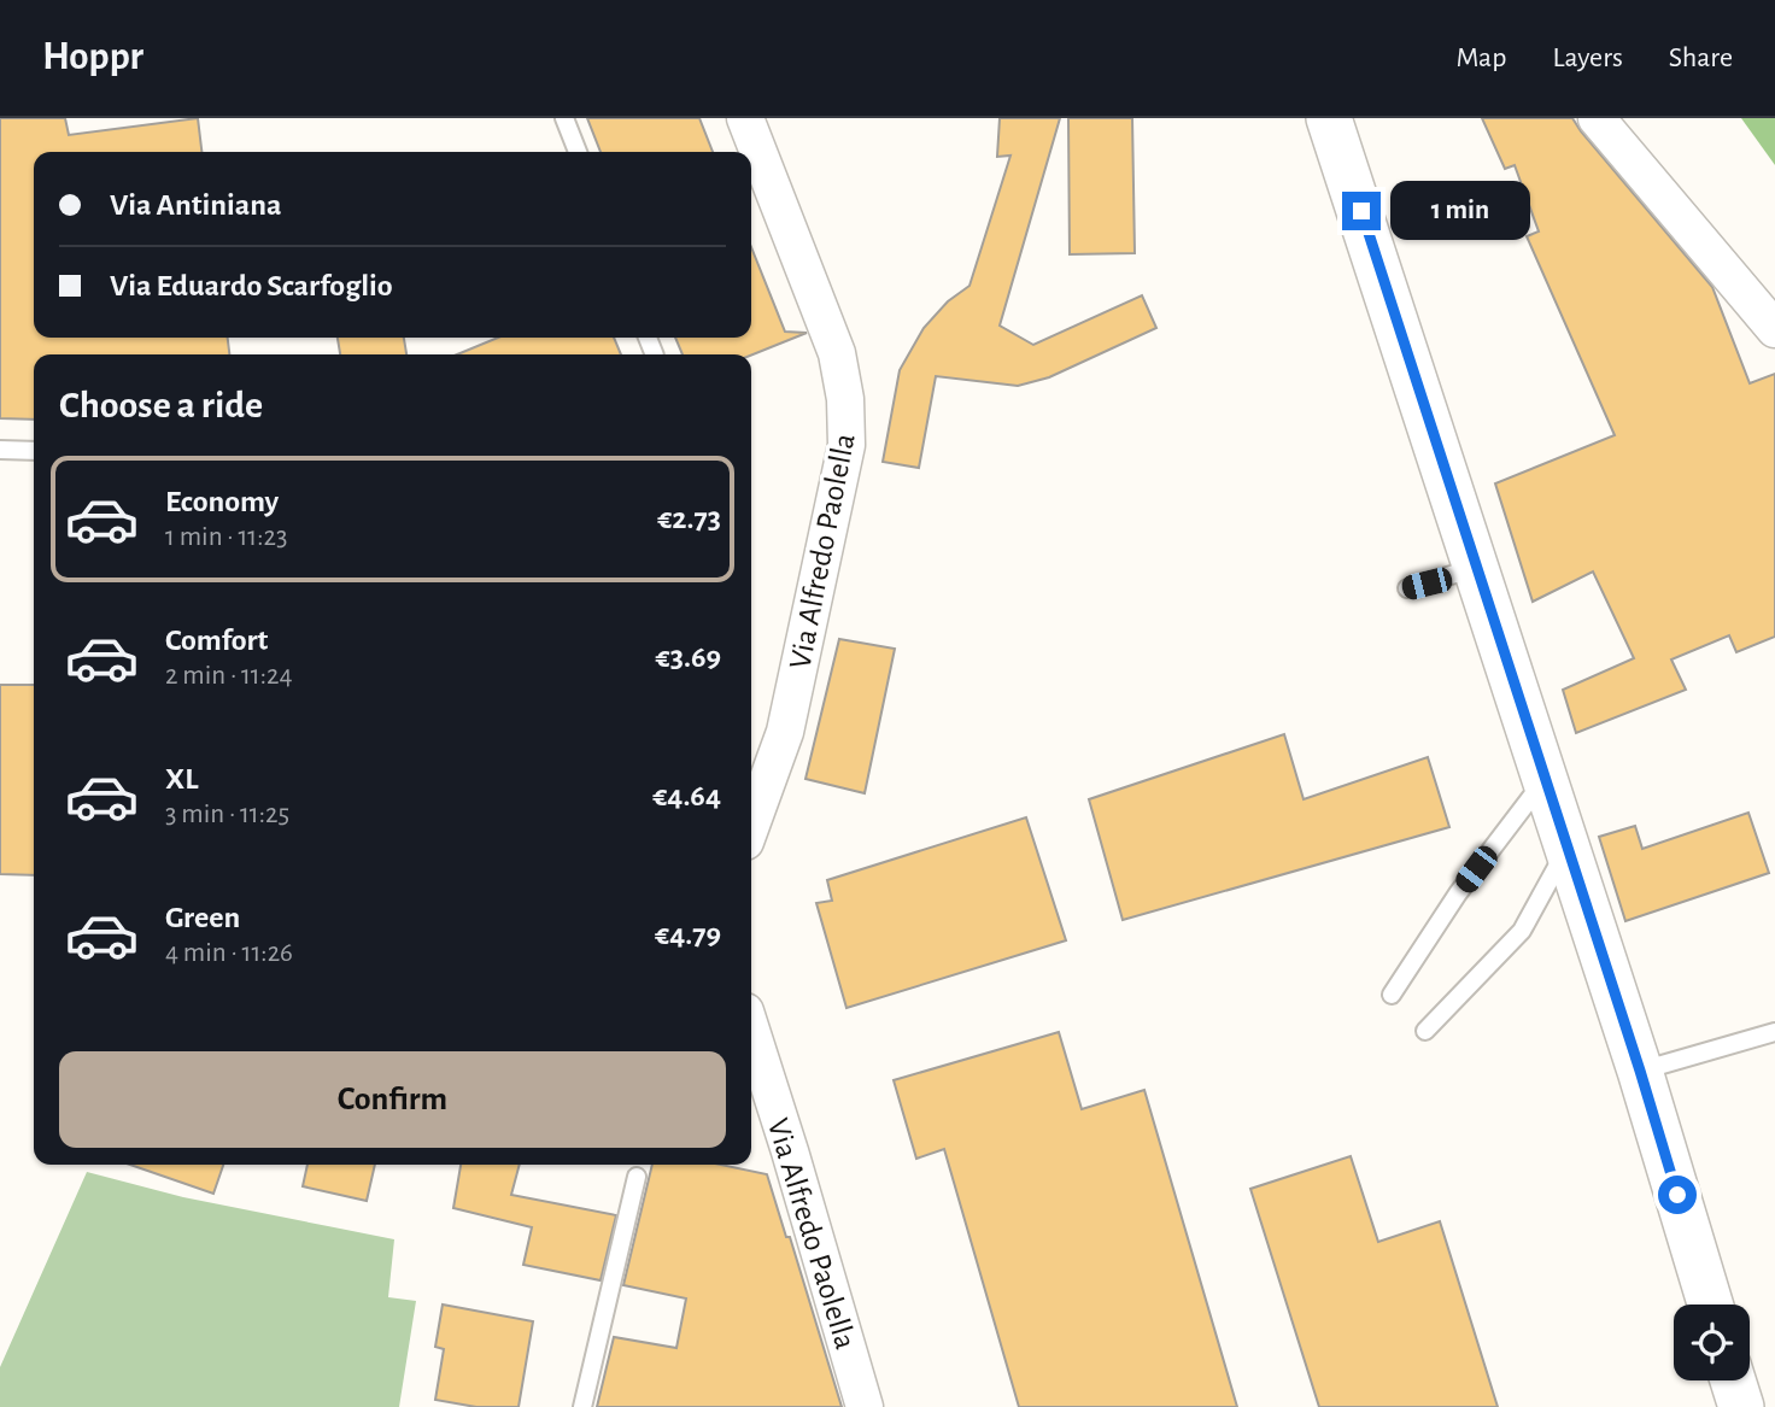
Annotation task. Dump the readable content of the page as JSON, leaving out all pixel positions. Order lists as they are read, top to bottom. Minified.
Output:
{"streets":{"street":["Via Alfredo Paolella"]},"page":{"header":"Hoppr","nav":["Map","Layers","Share"],"banner":["Via Antiniana","Via Eduardo Scarfoglio"],"bubble":"1 min","heading":"Choose a ride","list":[{"name":"Economy","note":"1 min · 11:23","value":"€2.73"},{"name":"Comfort","note":"2 min · 11:24","value":"€3.69"},{"name":"XL","note":"3 min · 11:25","value":"€4.64"},{"name":"Green","note":"4 min · 11:26","value":"€4.79"}],"buttons":"Confirm"}}
